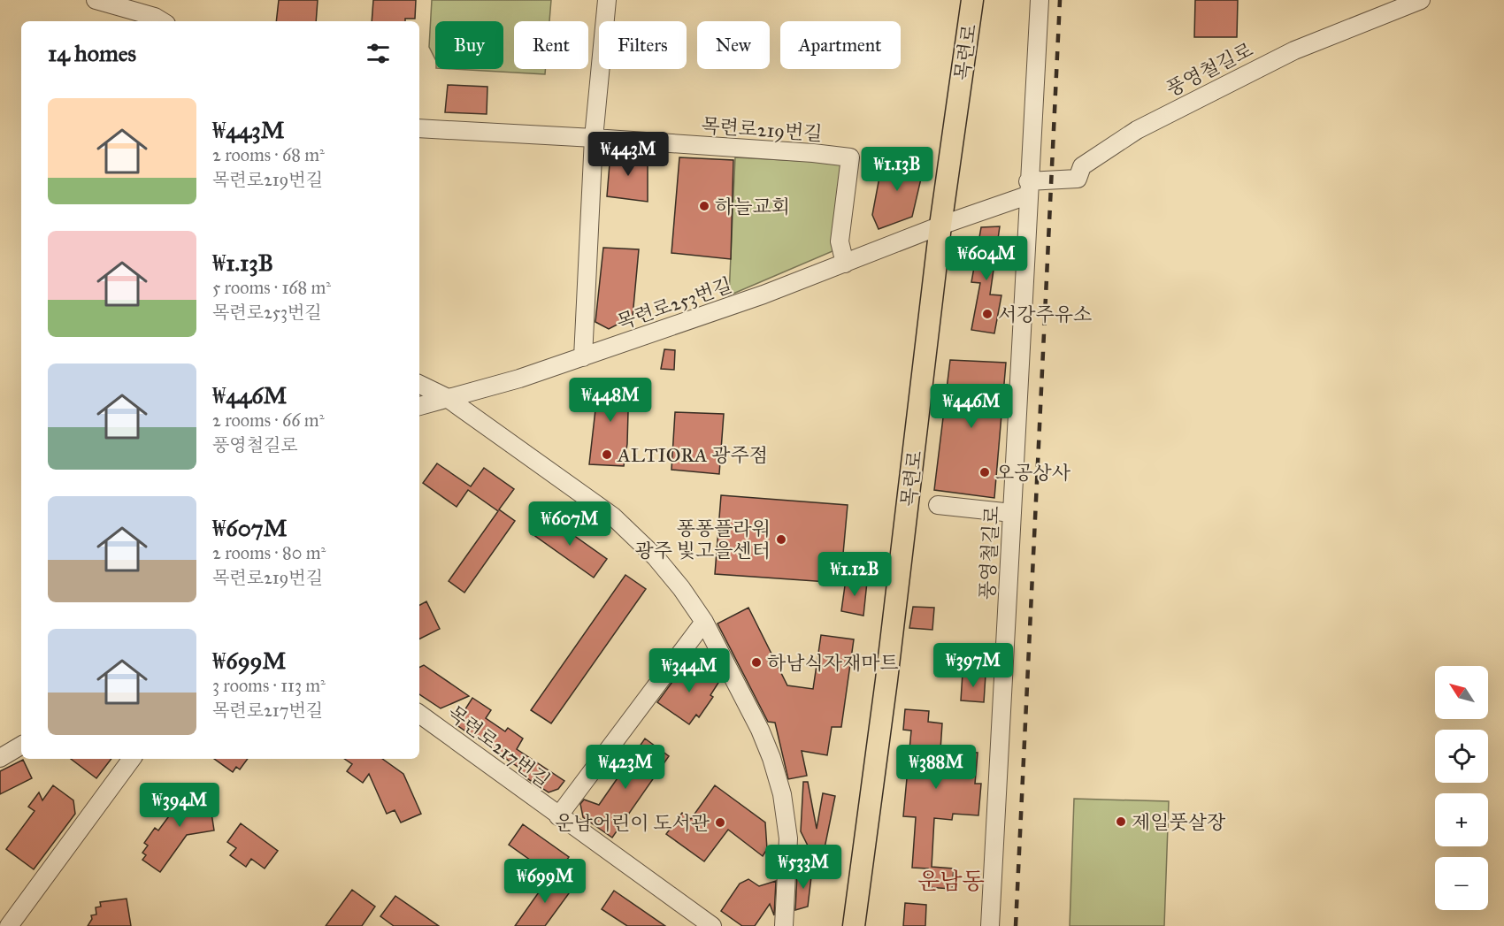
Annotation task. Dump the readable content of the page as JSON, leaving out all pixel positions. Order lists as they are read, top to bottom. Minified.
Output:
{"streets":{"main road":["목련로"],"street":["풍영철길로","목련로219번길","목련로253번길","목련로217번길"]},"crossings":[["목련로","목련로253번길"],["풍영철길로","목련로253번길"],["목련로219번길","목련로253번길"]],"districts":["운남동"],"places":["하늘교회","서강주유소","ALTIORA 광주점","오공상사","퐁퐁플라워 광주 빛고을센터","하남식자재마트","제일풋살장","운남어린이 도서관"],"north":"top left","page":{"chip":["Buy","Rent","Filters","New","Apartment"],"heading":"14 homes","list":[{"name":"₩443M","note":"2 rooms · 68 m² · 목련로219번길"},{"name":"₩1.13B","note":"5 rooms · 168 m² · 목련로253번길"},{"name":"₩446M","note":"2 rooms · 66 m² · 풍영철길로"},{"name":"₩607M","note":"2 rooms · 80 m² · 목련로219번길"},{"name":"₩699M","note":"3 rooms · 113 m² · 목련로217번길"}],"price":["₩443M","₩1.13B","₩604M","₩448M","₩446M","₩607M","₩1.12B","₩397M","₩344M","₩423M","₩388M","₩394M","₩533M","₩699M"],"map_buttons":["+","−"]}}
